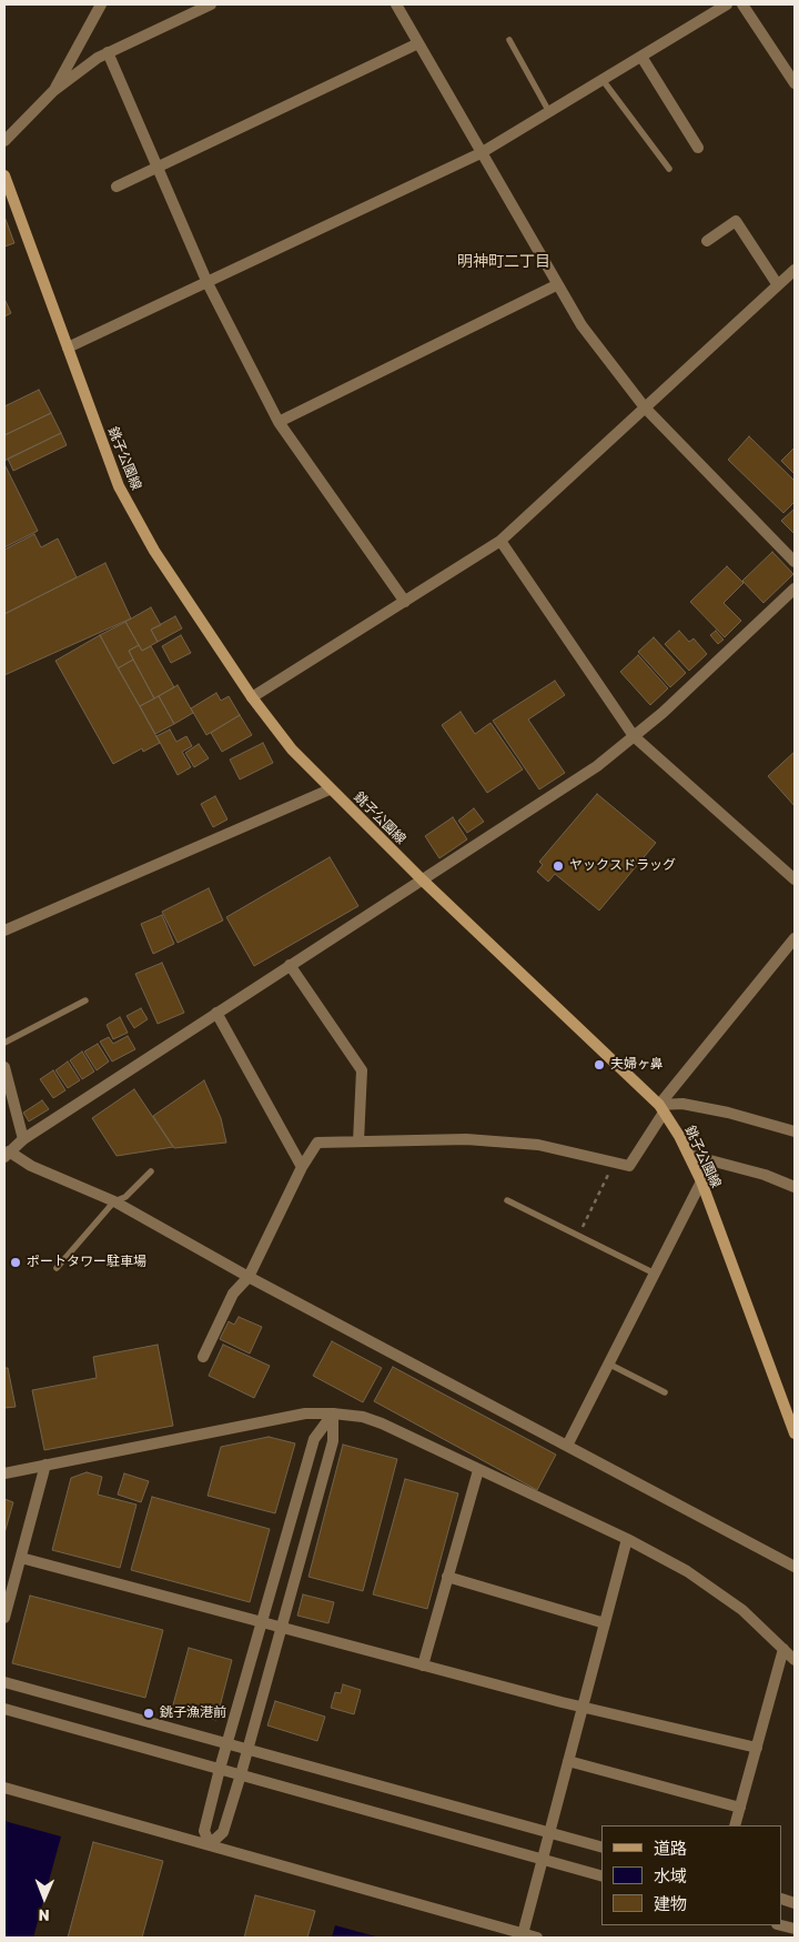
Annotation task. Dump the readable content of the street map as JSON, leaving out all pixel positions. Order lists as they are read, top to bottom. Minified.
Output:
{"streets":{"main road":["銚子公園線"]},"districts":["明神町二丁目"],"places":["ヤックスドラッグ","夫婦ヶ鼻","ポートタワー駐車場","銚子漁港前"],"legend":["道路","水域","建物"],"north":"bottom"}
